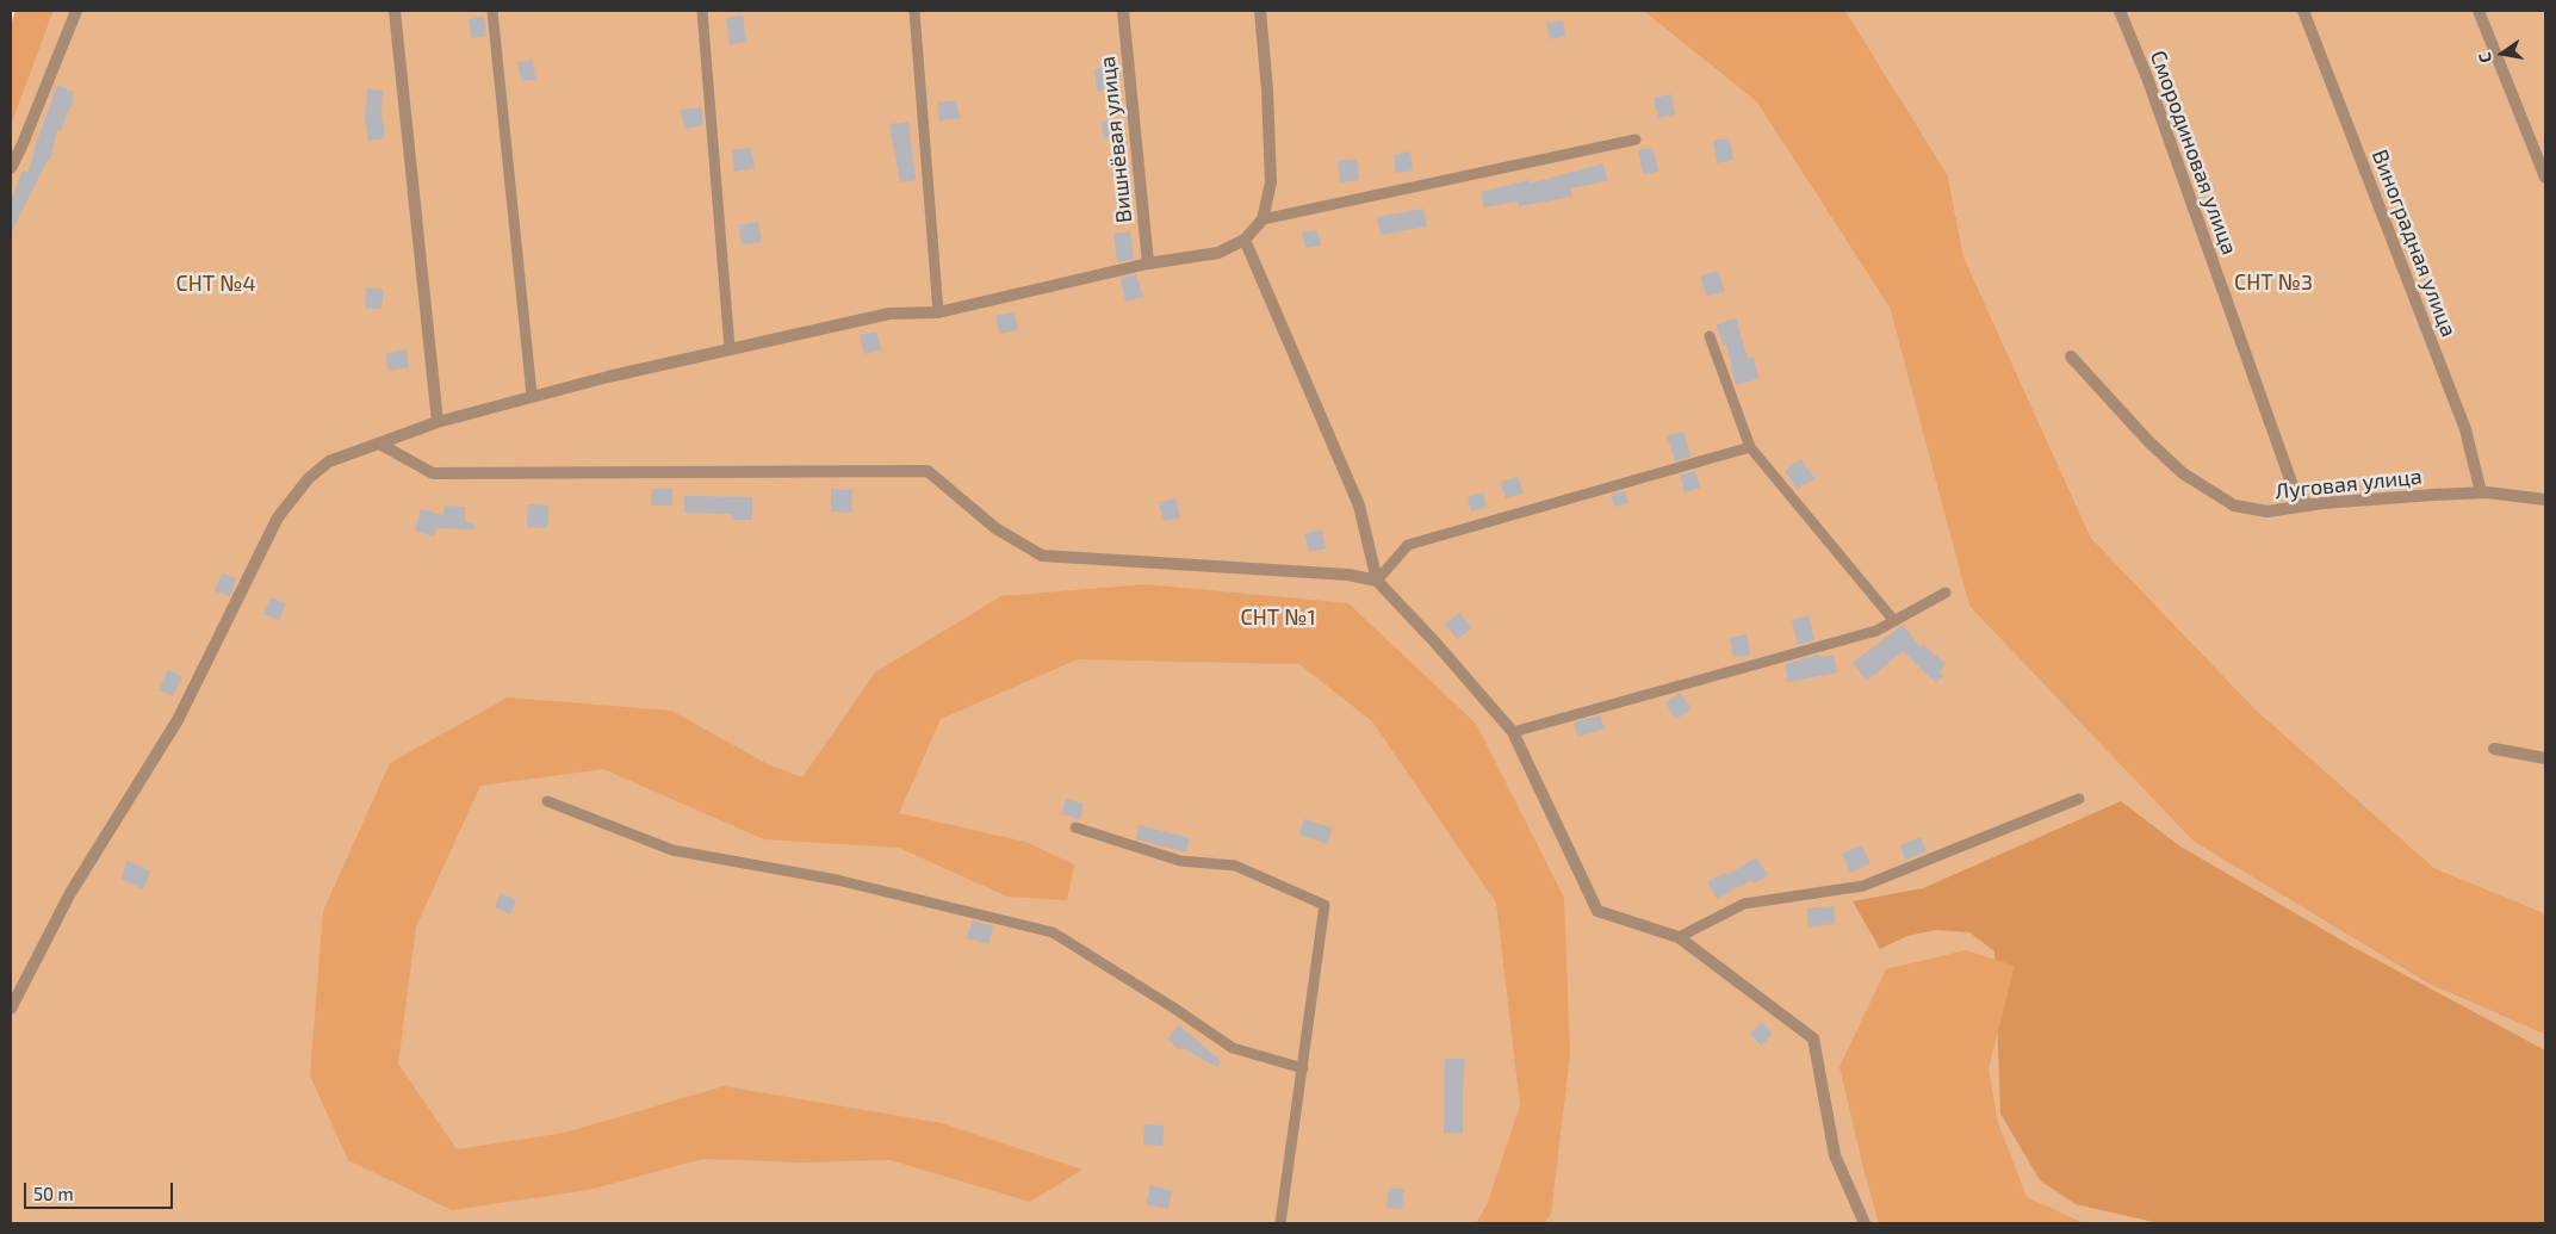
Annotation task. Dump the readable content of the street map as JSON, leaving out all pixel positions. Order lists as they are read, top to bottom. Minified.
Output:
{"streets":{"street":["Вишнёвая улица","Смородиновая улица","Виноградная улица","Луговая улица"]},"crossings":[["Смородиновая улица","Луговая улица"],["Виноградная улица","Луговая улица"]],"parks":["СНТ №3","СНТ №4","СНТ №1"],"scale_bar":"50 m","north":"left"}
